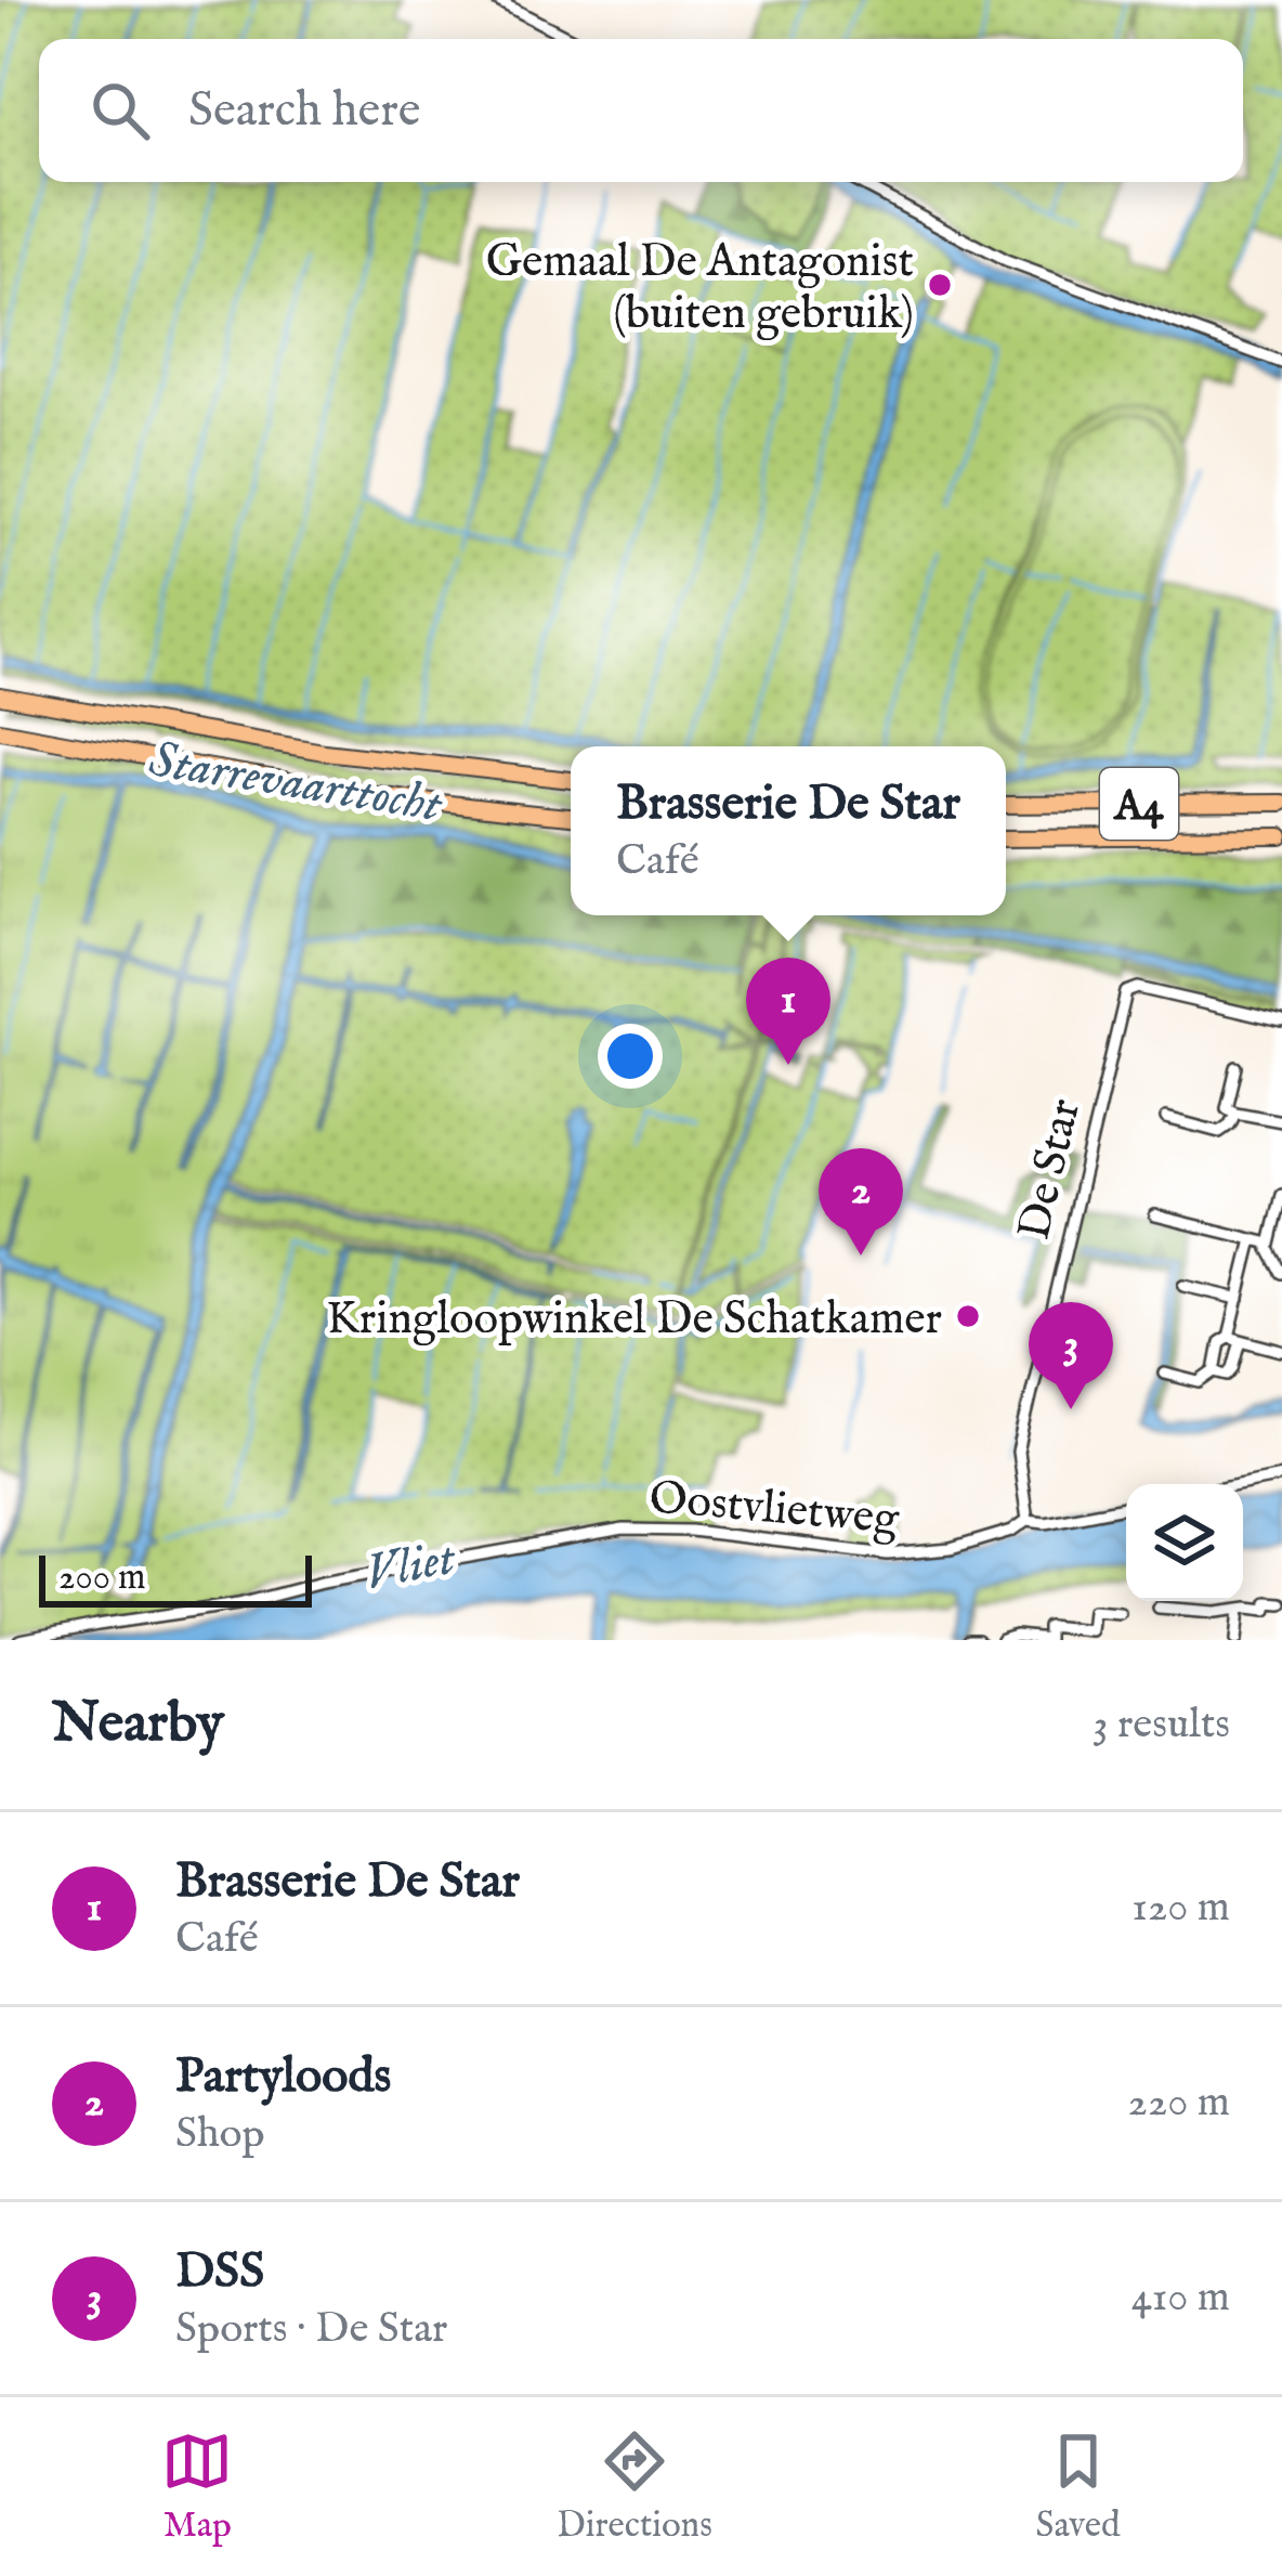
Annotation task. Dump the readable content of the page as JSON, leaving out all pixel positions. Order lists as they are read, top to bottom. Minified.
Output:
{"streets":{"highway":["A4"],"street":["De Star","Oostvlietweg"]},"crossings":[["De Star","Oostvlietweg"]],"water":["Starrevaarttocht","Vliet"],"places":["Gemaal De Antagonist (buiten gebruik)","Kringloopwinkel De Schatkamer"],"scale_bar":"200 m","page":{"search":"Search here","popup":["Brasserie De Star","Café"],"pins":["1","2","3"],"scale":"200 m","heading":["Nearby","3 results"],"list":[{"mark":"1","name":"Brasserie De Star","note":"Café","value":"120 m"},{"mark":"2","name":"Partyloods","note":"Shop","value":"220 m"},{"mark":"3","name":"DSS","note":"Sports · De Star","value":"410 m"}],"nav":["Map","Directions","Saved"]}}
